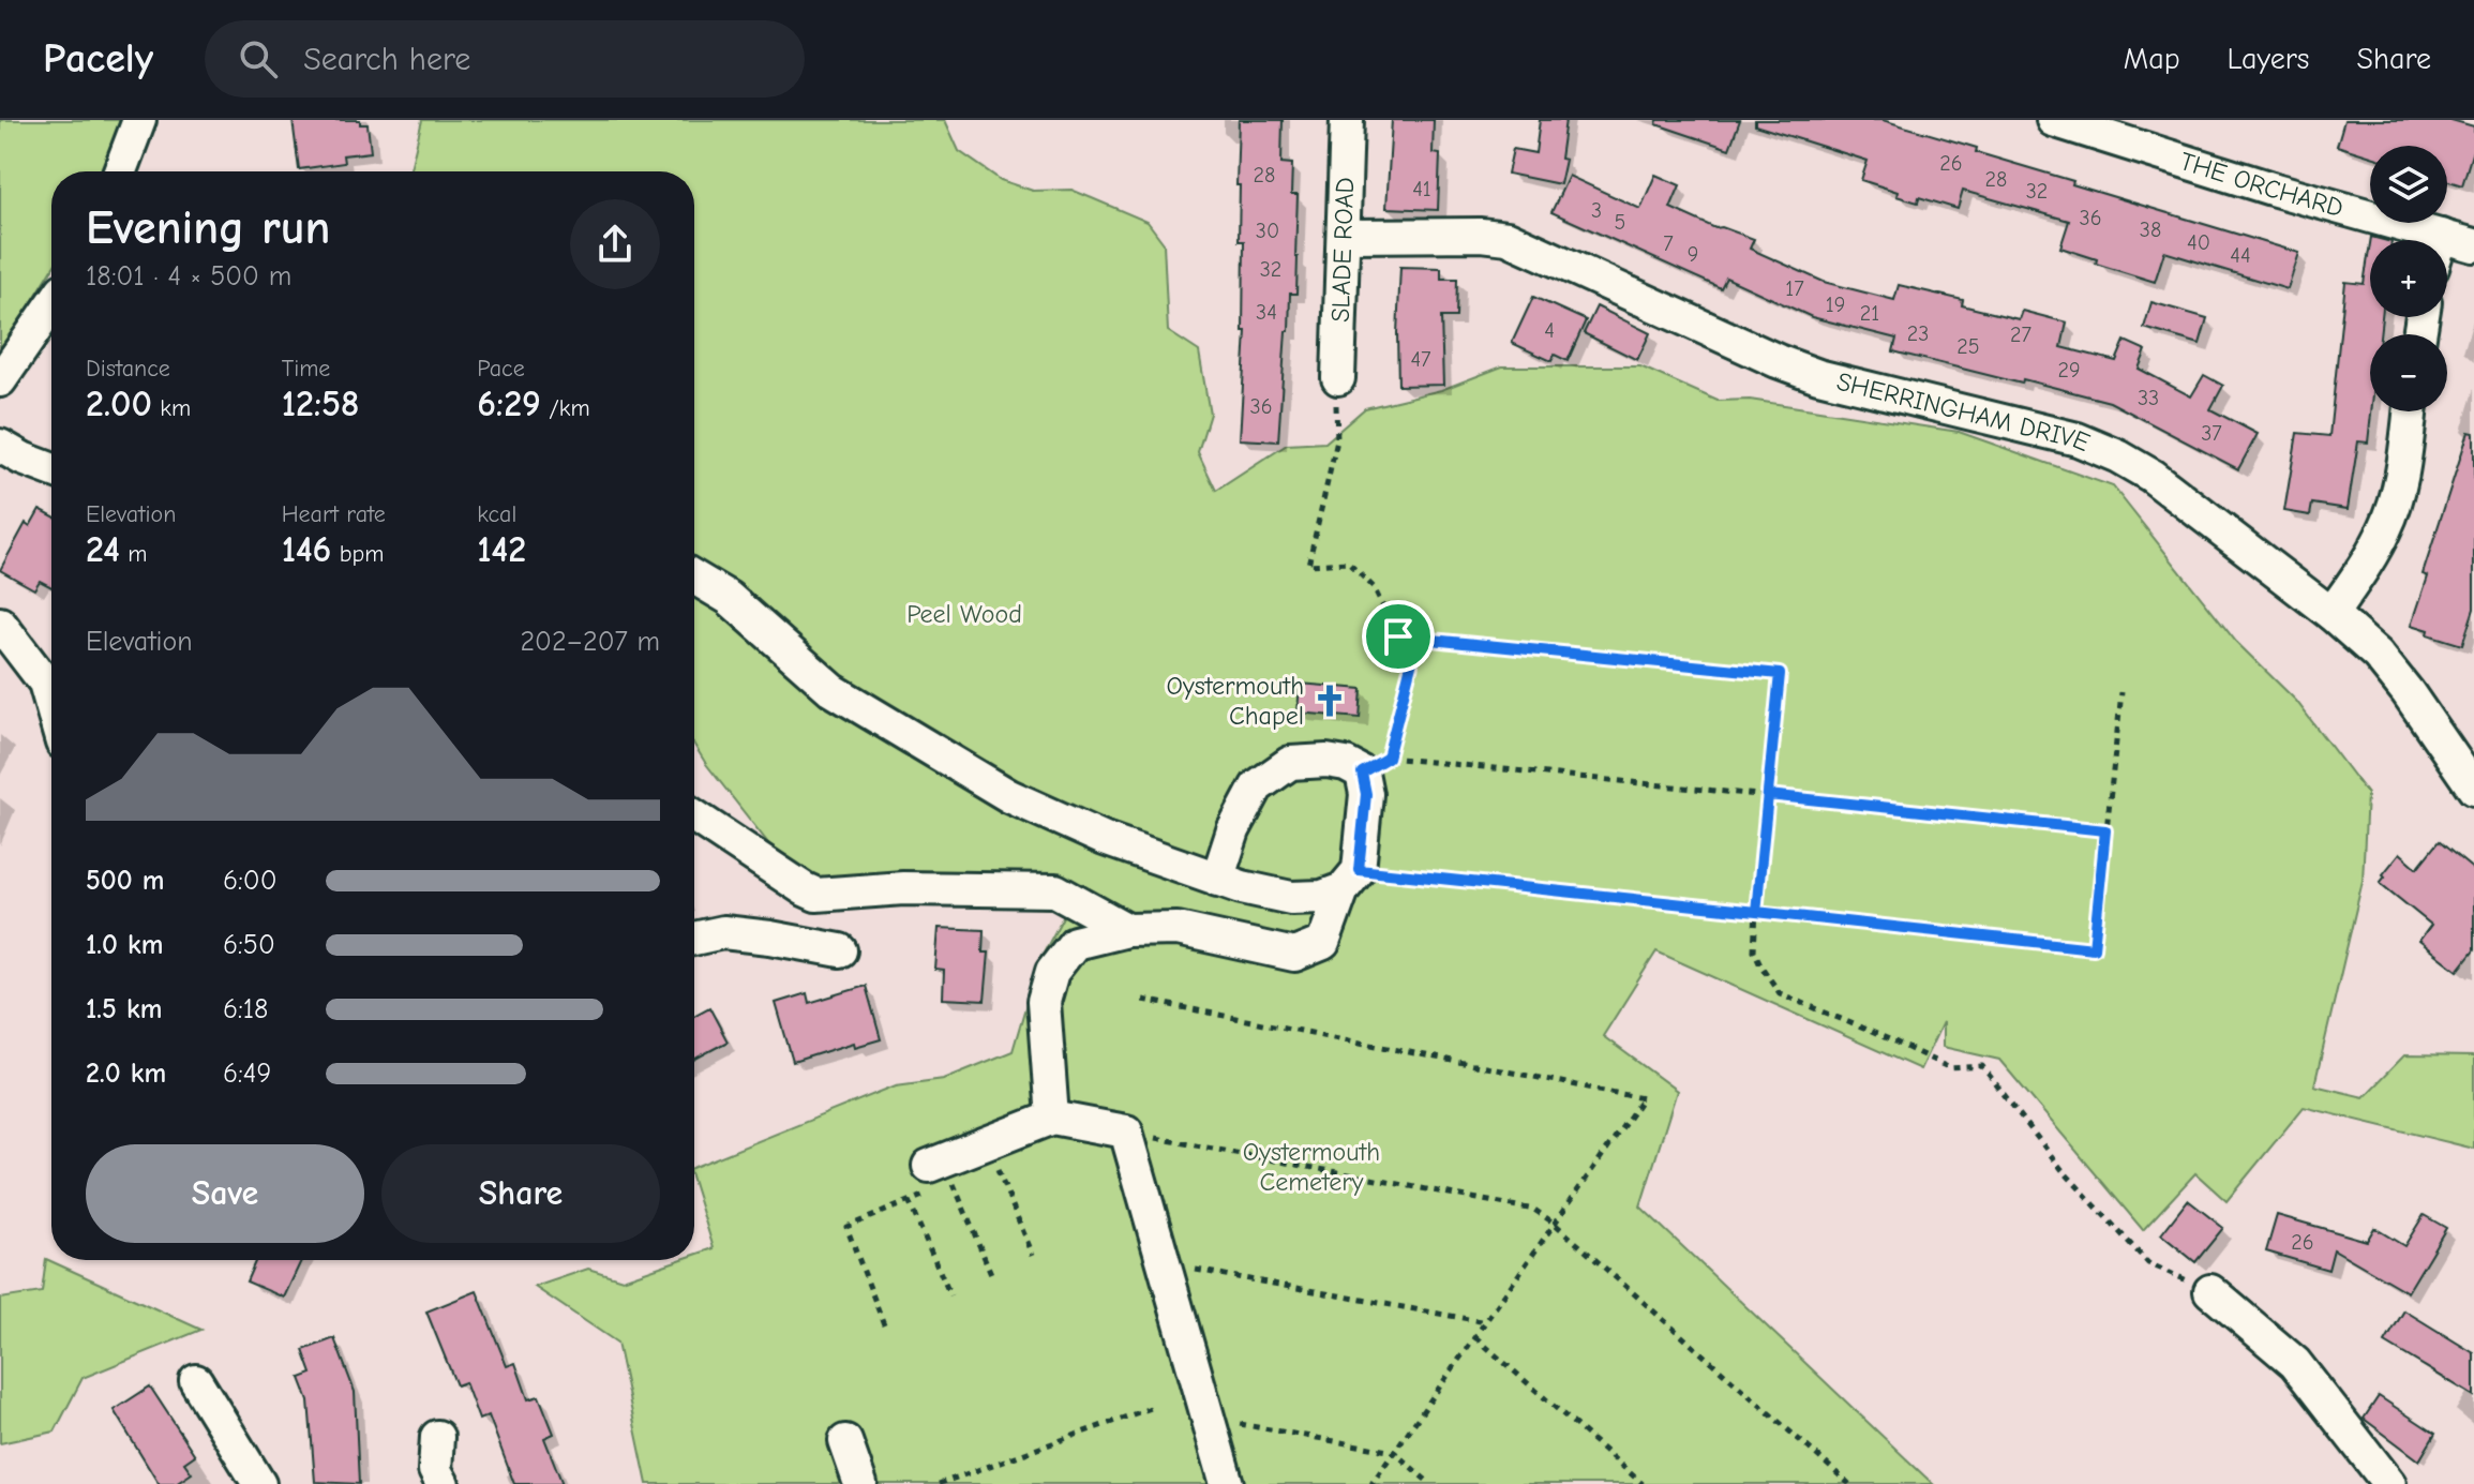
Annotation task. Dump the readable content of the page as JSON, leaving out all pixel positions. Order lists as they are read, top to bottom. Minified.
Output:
{"streets":{"street":["THE ORCHARD","SLADE ROAD","SHERRINGHAM DRIVE"]},"crossings":[["SLADE ROAD","SHERRINGHAM DRIVE"]],"parks":["Peel Wood","Oystermouth Cemetery"],"places":{"church":["Oystermouth Chapel"]},"house_numbers":["26","28","28","41","32","3","36","5","38","30","40","7","9","44","32","17","19","34","21","4","23","27","25","47","29","33","36","37","26"],"page":{"header":"Pacely","search":"Search here","nav":["Map","Layers","Share"],"map_buttons":["+","−"],"heading":["Evening run","18:01 · 4 × 500 m"],"stats":[["Distance","2.00 km"],["Time","12:58"],["Pace","6:29 /km"],["Elevation","24 m"],["Heart rate","146 bpm"],["kcal","142"]],"chart":["Elevation","202–207 m"],"list":[{"name":"500 m","note":"6:00"},{"name":"1.0 km","note":"6:50"},{"name":"1.5 km","note":"6:18"},{"name":"2.0 km","note":"6:49"}],"buttons":["Save","Share"]}}
